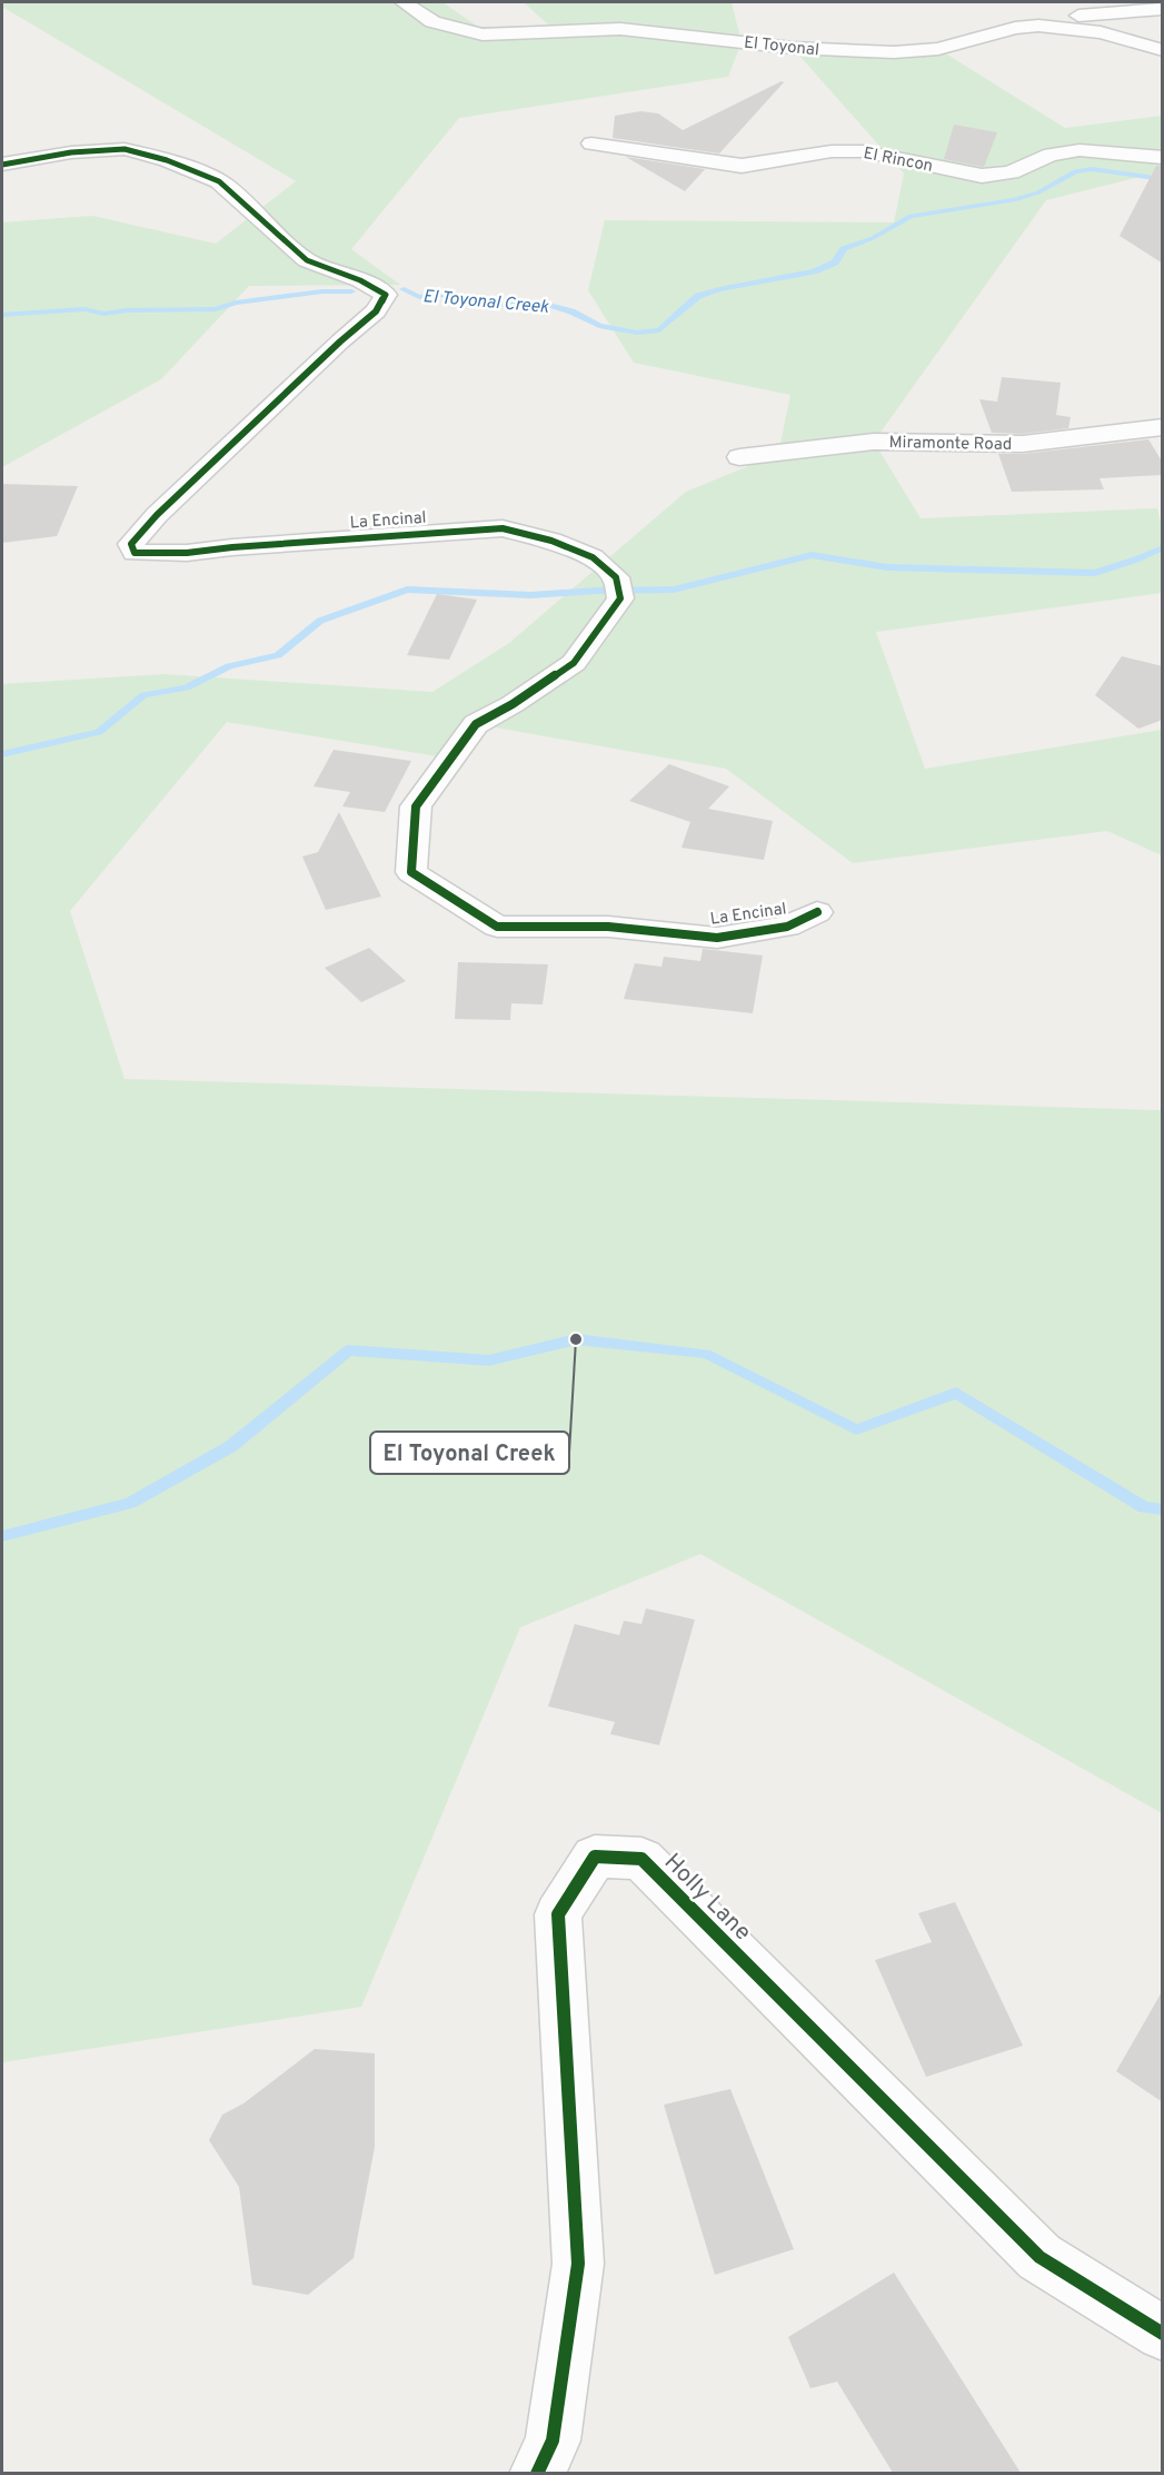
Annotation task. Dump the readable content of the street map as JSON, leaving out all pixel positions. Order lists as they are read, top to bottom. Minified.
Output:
{"streets":{"street":["El Toyonal","El Rincon","Miramonte Road","La Encinal","Holly Lane"]},"water":["El Toyonal Creek"],"places":["El Toyonal Creek"]}
